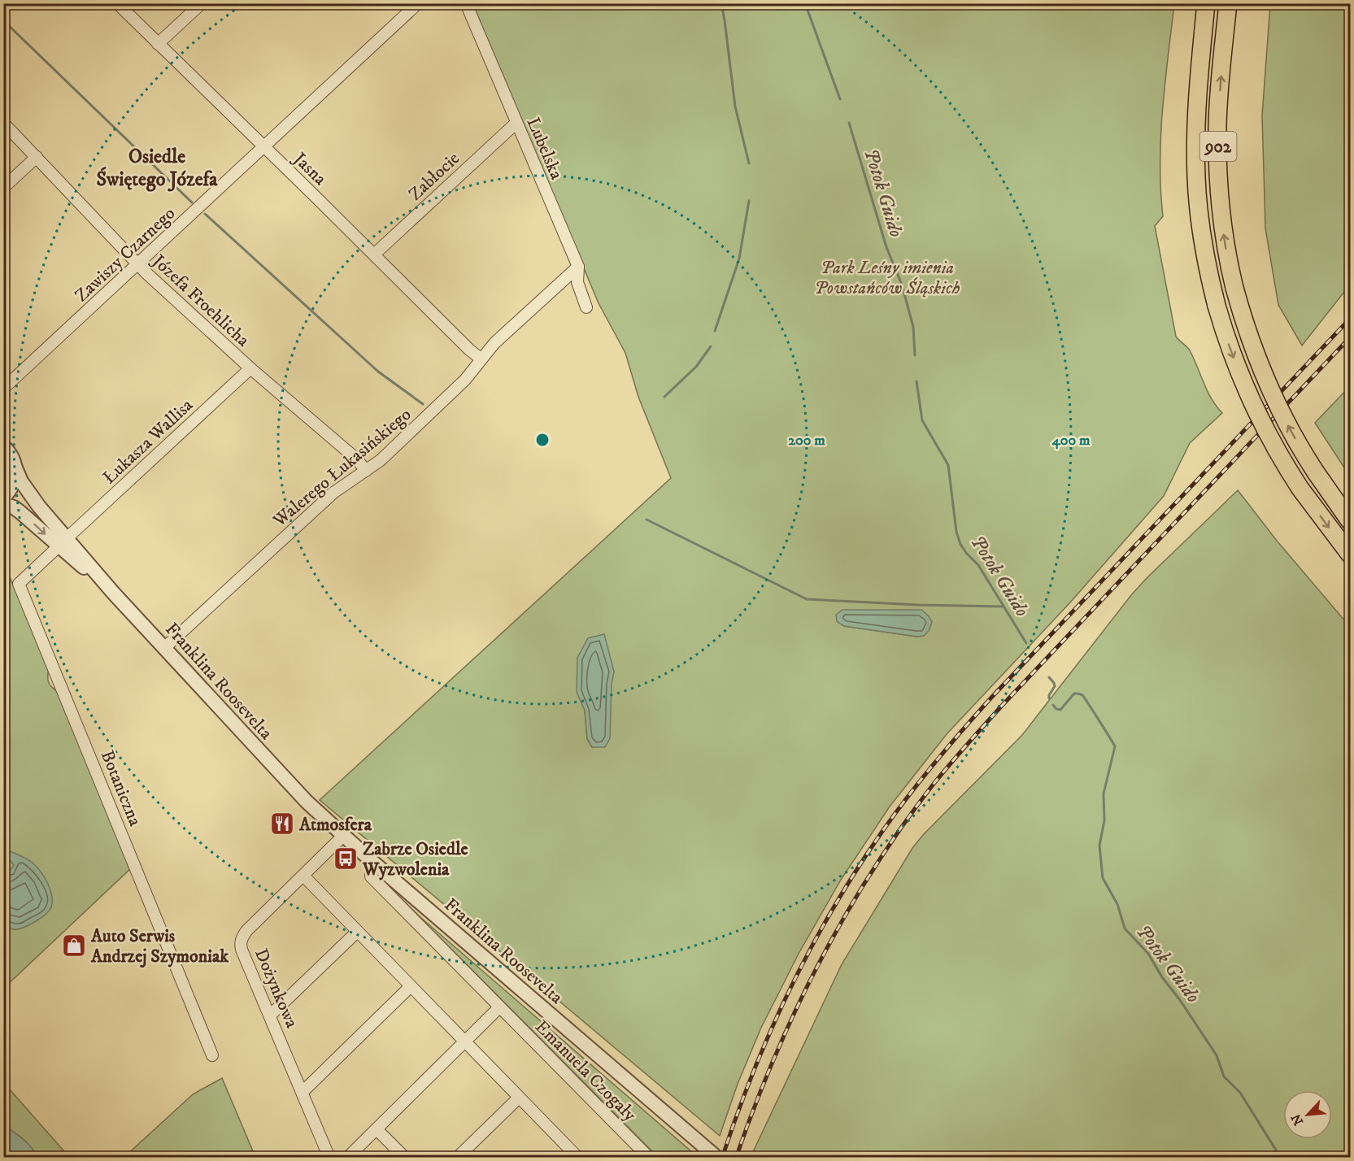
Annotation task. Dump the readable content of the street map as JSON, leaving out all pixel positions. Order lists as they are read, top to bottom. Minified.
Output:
{"streets":{"main road":["902"],"street":["Lubelska","Jasna","Zabłocie","Zawiszy Czarnego","Józefa Froehlicha","Łukasza Wallisa","Walerego Łukasińskiego","Franklina Roosevelta","Botaniczna","Dożynkowa","Emanuela Czogały"]},"crossings":[["Lubelska","Zabłocie"],["Lubelska","Walerego Łukasińskiego"],["Jasna","Zabłocie"],["Jasna","Zawiszy Czarnego"],["Jasna","Walerego Łukasińskiego"],["Zawiszy Czarnego","Józefa Froehlicha"],["Józefa Froehlicha","Łukasza Wallisa"],["Józefa Froehlicha","Walerego Łukasińskiego"],["Łukasza Wallisa","Franklina Roosevelta"],["Łukasza Wallisa","Botaniczna"],["Walerego Łukasińskiego","Franklina Roosevelta"],["Franklina Roosevelta","Botaniczna"],["Franklina Roosevelta","Dożynkowa"],["Franklina Roosevelta","Emanuela Czogały"]],"districts":["Osiedle Świętego Józefa"],"water":["Potok Guido"],"parks":["Park Leśny imienia Powstańców Śląskich"],"places":{"restaurant":["Atmosfera"],"bus stop":["Zabrze Osiedle Wyzwolenia"],"shop":["Auto Serwis Andrzej Szymoniak"]},"north":"bottom left","rings":["200 m","400 m"]}
